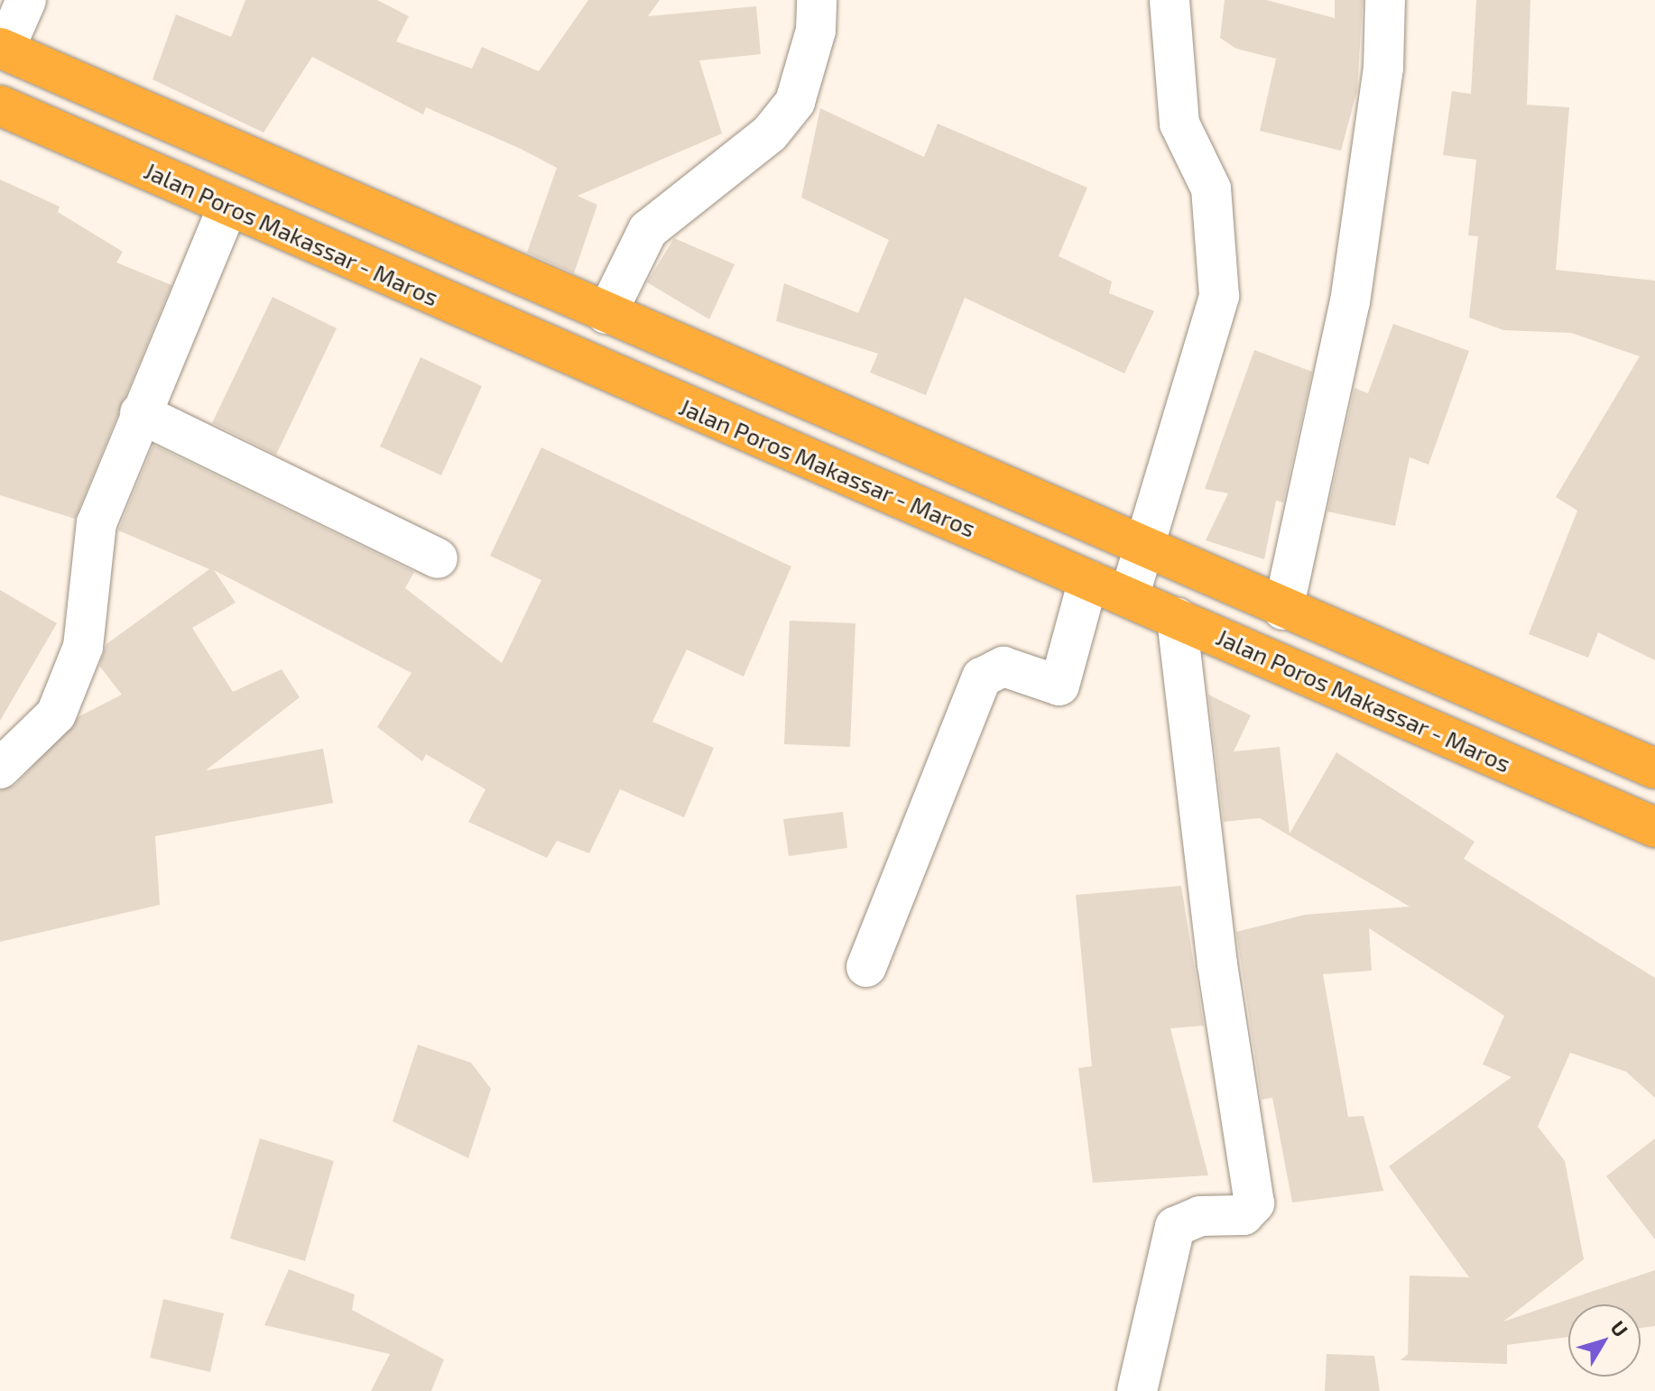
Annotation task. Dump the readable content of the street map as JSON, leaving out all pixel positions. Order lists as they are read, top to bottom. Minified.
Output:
{"streets":{"highway":["Jalan Poros Makassar - Maros"]},"north":"top right"}
